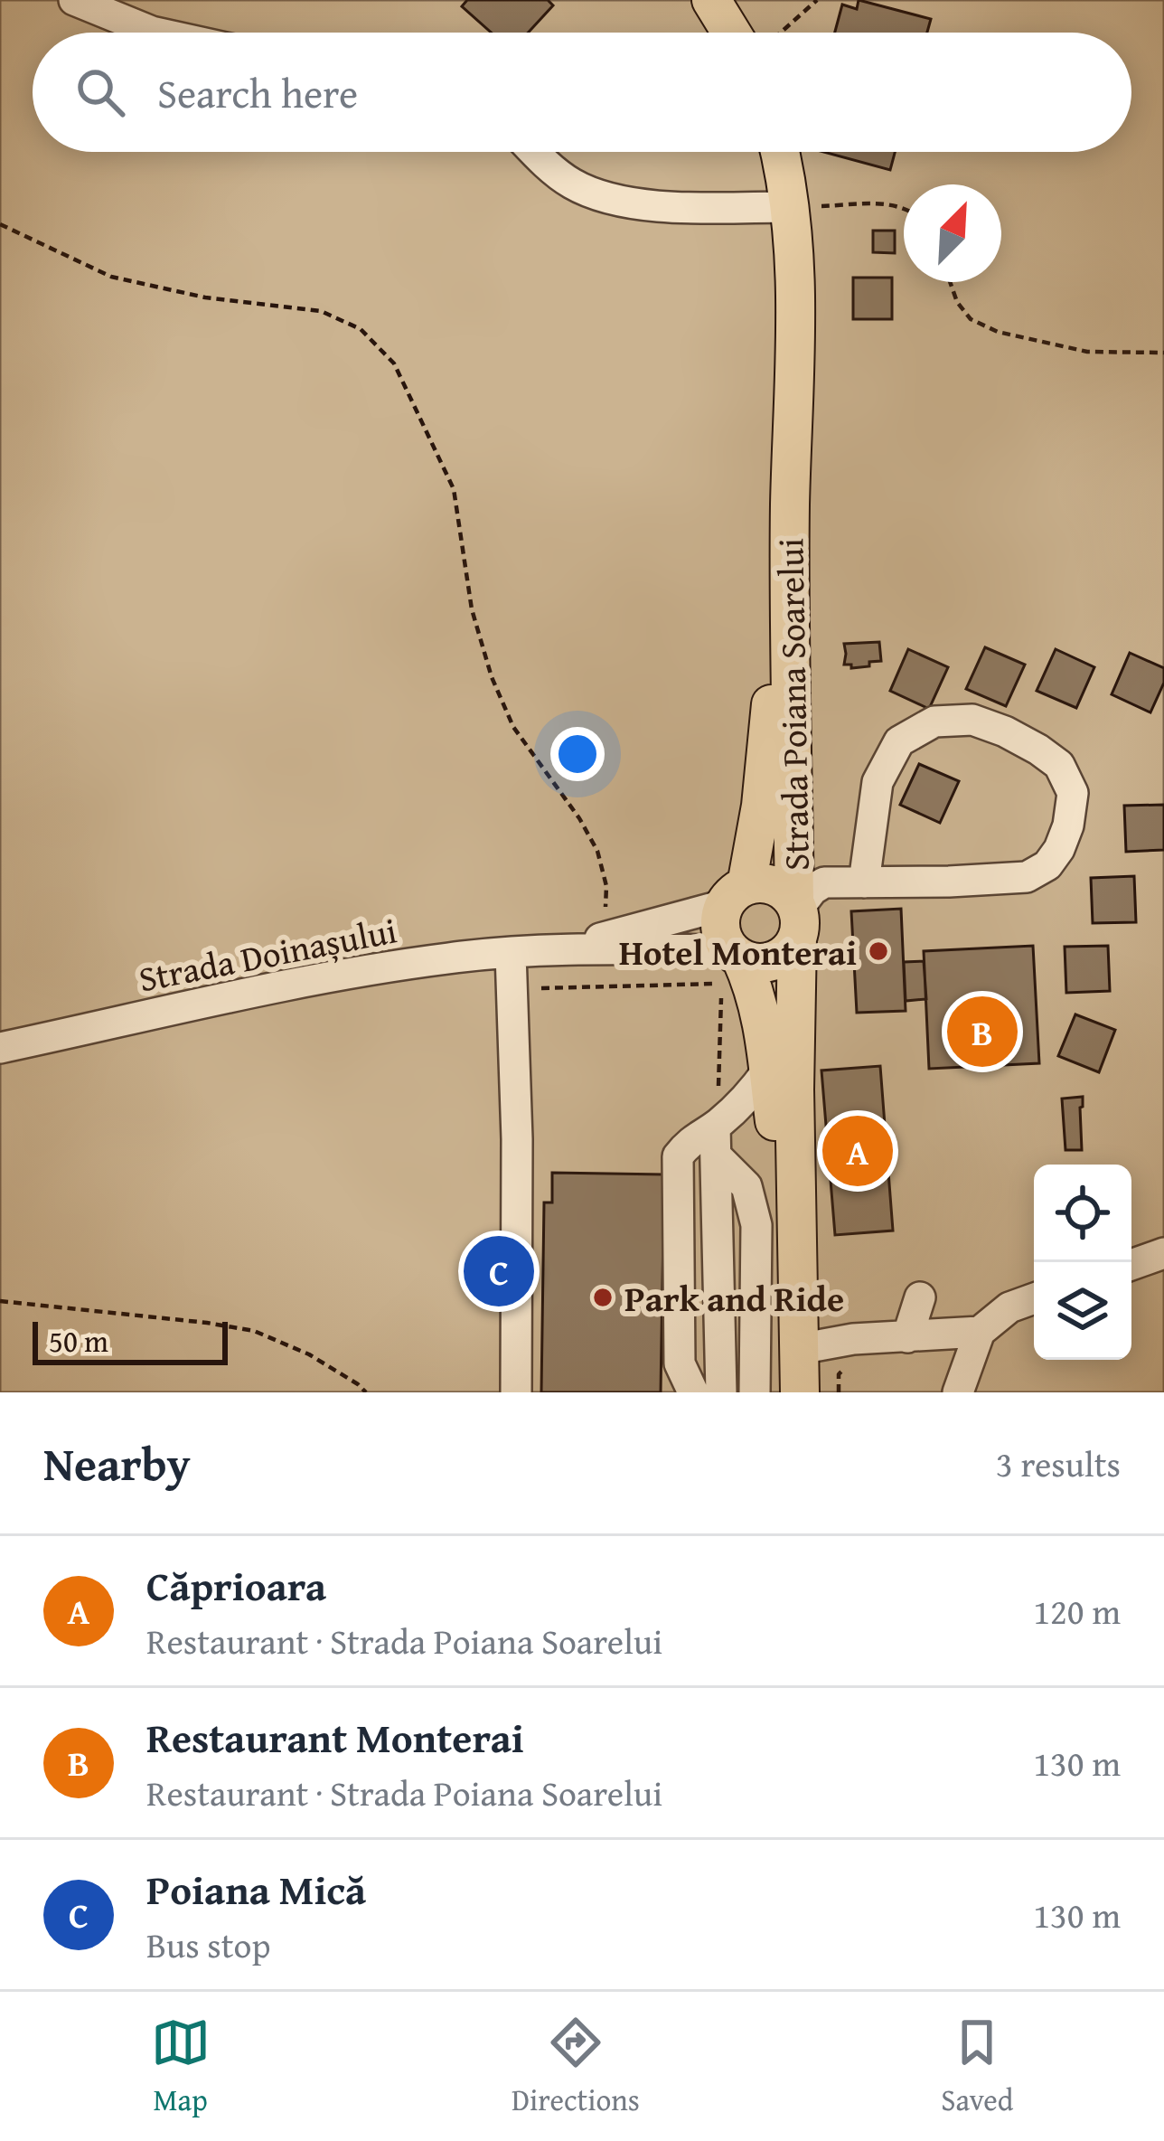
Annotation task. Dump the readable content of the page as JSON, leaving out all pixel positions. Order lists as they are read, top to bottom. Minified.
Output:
{"streets":{"main road":["Strada Poiana Soarelui"],"street":["Strada Doinașului"]},"crossings":[["Strada Poiana Soarelui","Strada Doinașului"]],"places":["Hotel Monterai","Park and Ride"],"scale_bar":"50 m","north":"top right","page":{"search":"Search here","pins":["B","A","C"],"scale":"50 m","heading":["Nearby","3 results"],"list":[{"mark":"A","name":"Căprioara","note":"Restaurant · Strada Poiana Soarelui","value":"120 m"},{"mark":"B","name":"Restaurant Monterai","note":"Restaurant · Strada Poiana Soarelui","value":"130 m"},{"mark":"C","name":"Poiana Mică","note":"Bus stop","value":"130 m"}],"nav":["Map","Directions","Saved"]}}
